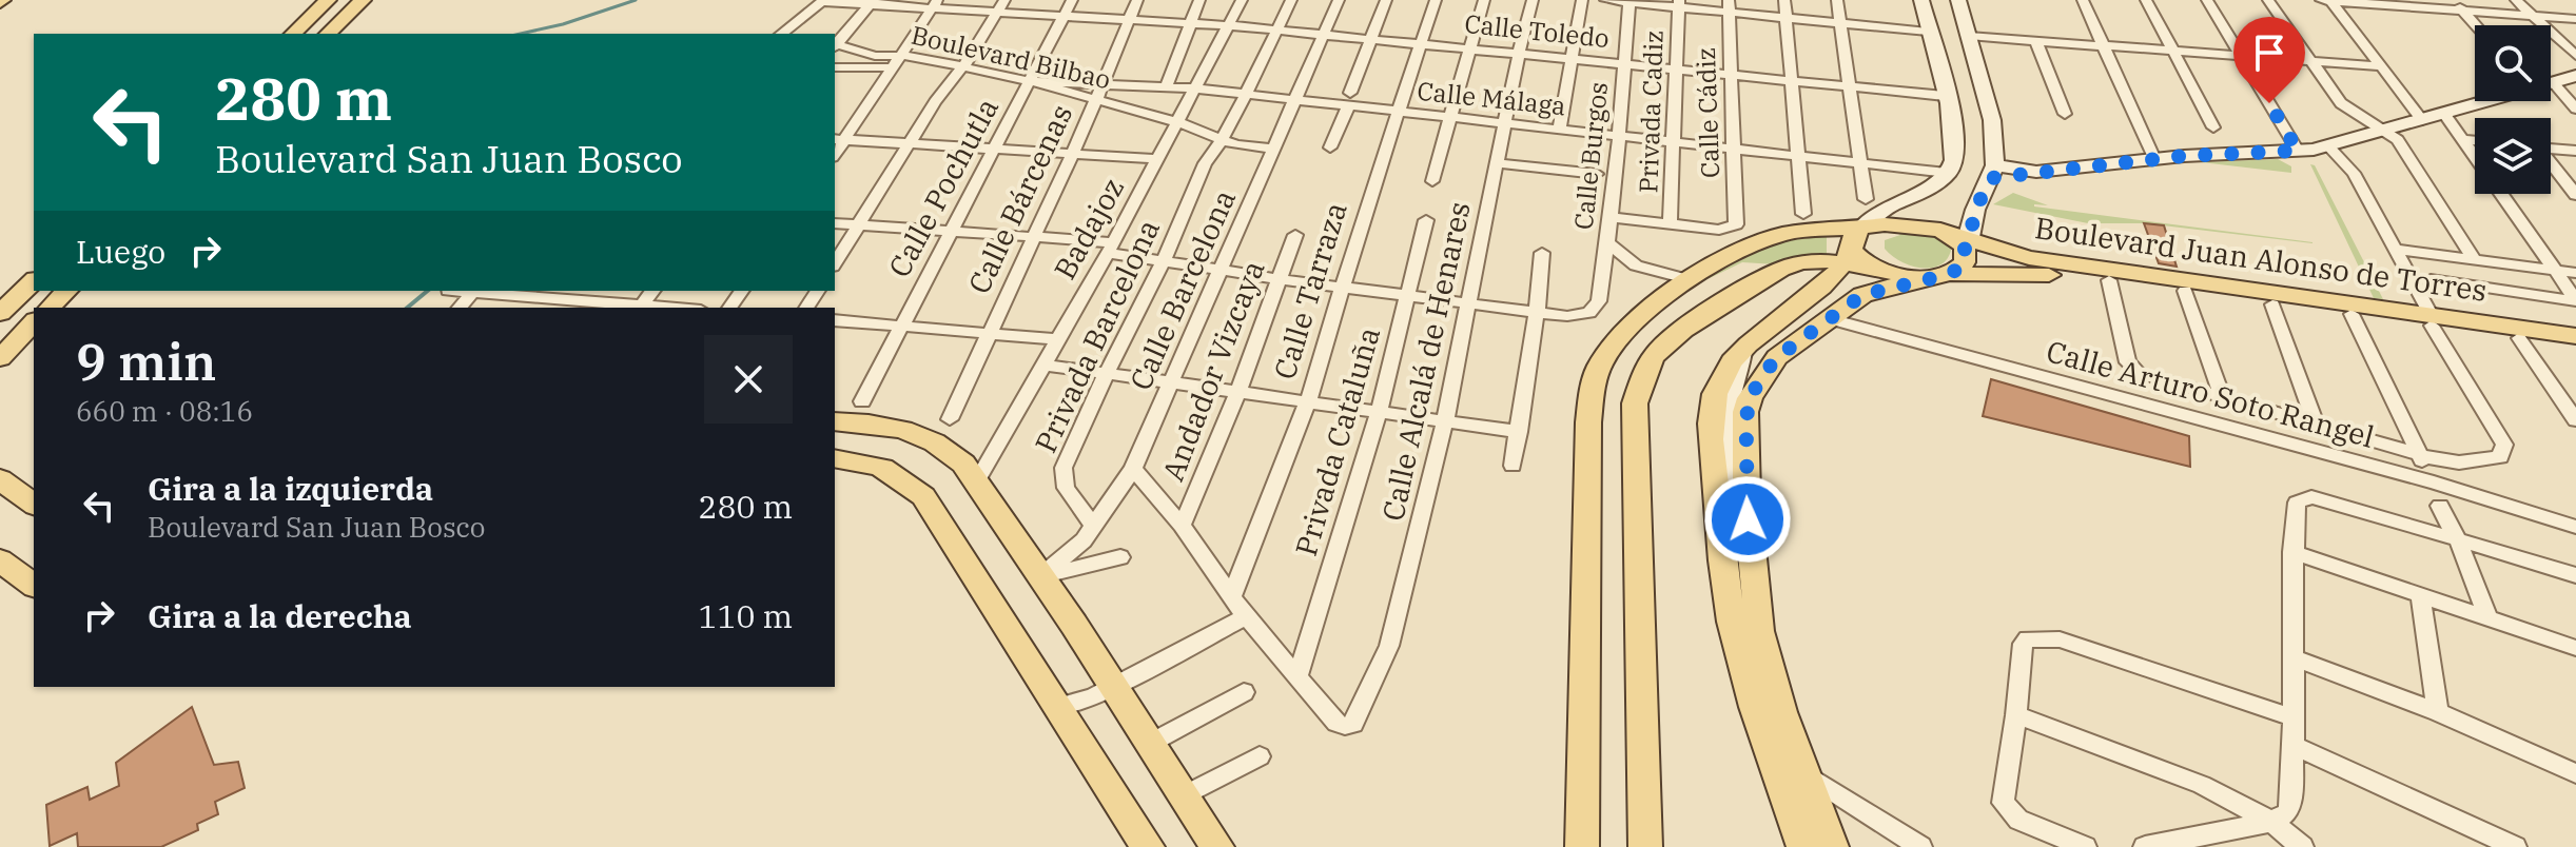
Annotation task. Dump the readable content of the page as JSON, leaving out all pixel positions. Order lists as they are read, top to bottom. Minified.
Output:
{"streets":{"main road":["Boulevard Juan Alonso de Torres"],"street":["Calle Toledo","Boulevard Bilbao","Calle Málaga","Privada Cadiz","Calle Cádiz","Calle Burgos","Calle Pochutla","Calle Bárcenas","Badajoz","Calle Barcelona","Calle Tarraza","Privada Barcelona","Calle Alcalá de Henares","Andador Vizcaya","Calle Arturo Soto Rangel","Privada Cataluña"]},"crossings":[["Calle Toledo","Privada Cadiz"],["Calle Toledo","Calle Cádiz"],["Calle Toledo","Calle Burgos"],["Calle Toledo","Calle Pochutla"],["Calle Toledo","Calle Bárcenas"],["Calle Toledo","Badajoz"],["Calle Toledo","Calle Barcelona"],["Calle Toledo","Calle Tarraza"],["Calle Toledo","Calle Alcalá de Henares"],["Boulevard Bilbao","Calle Málaga"],["Boulevard Bilbao","Calle Pochutla"],["Boulevard Bilbao","Calle Bárcenas"],["Boulevard Bilbao","Badajoz"],["Boulevard Bilbao","Calle Barcelona"],["Boulevard Bilbao","Privada Barcelona"],["Calle Málaga","Privada Cadiz"],["Calle Málaga","Calle Cádiz"],["Calle Málaga","Calle Burgos"],["Calle Málaga","Calle Pochutla"],["Calle Málaga","Calle Bárcenas"],["Calle Málaga","Badajoz"],["Calle Málaga","Calle Barcelona"],["Calle Málaga","Calle Tarraza"],["Calle Málaga","Calle Alcalá de Henares"],["Privada Cadiz","Calle Cádiz"],["Boulevard Juan Alonso de Torres","Calle Arturo Soto Rangel"],["Calle Barcelona","Privada Barcelona"],["Calle Alcalá de Henares","Privada Cataluña"]],"page":{"turn":["280 m","Boulevard San Juan Bosco"],"then":"Luego","heading":["9 min","660 m · 08:16"],"list":[{"name":"Gira a la izquierda","note":"Boulevard San Juan Bosco","value":"280 m"},{"name":"Gira a la derecha","value":"110 m"}]}}
